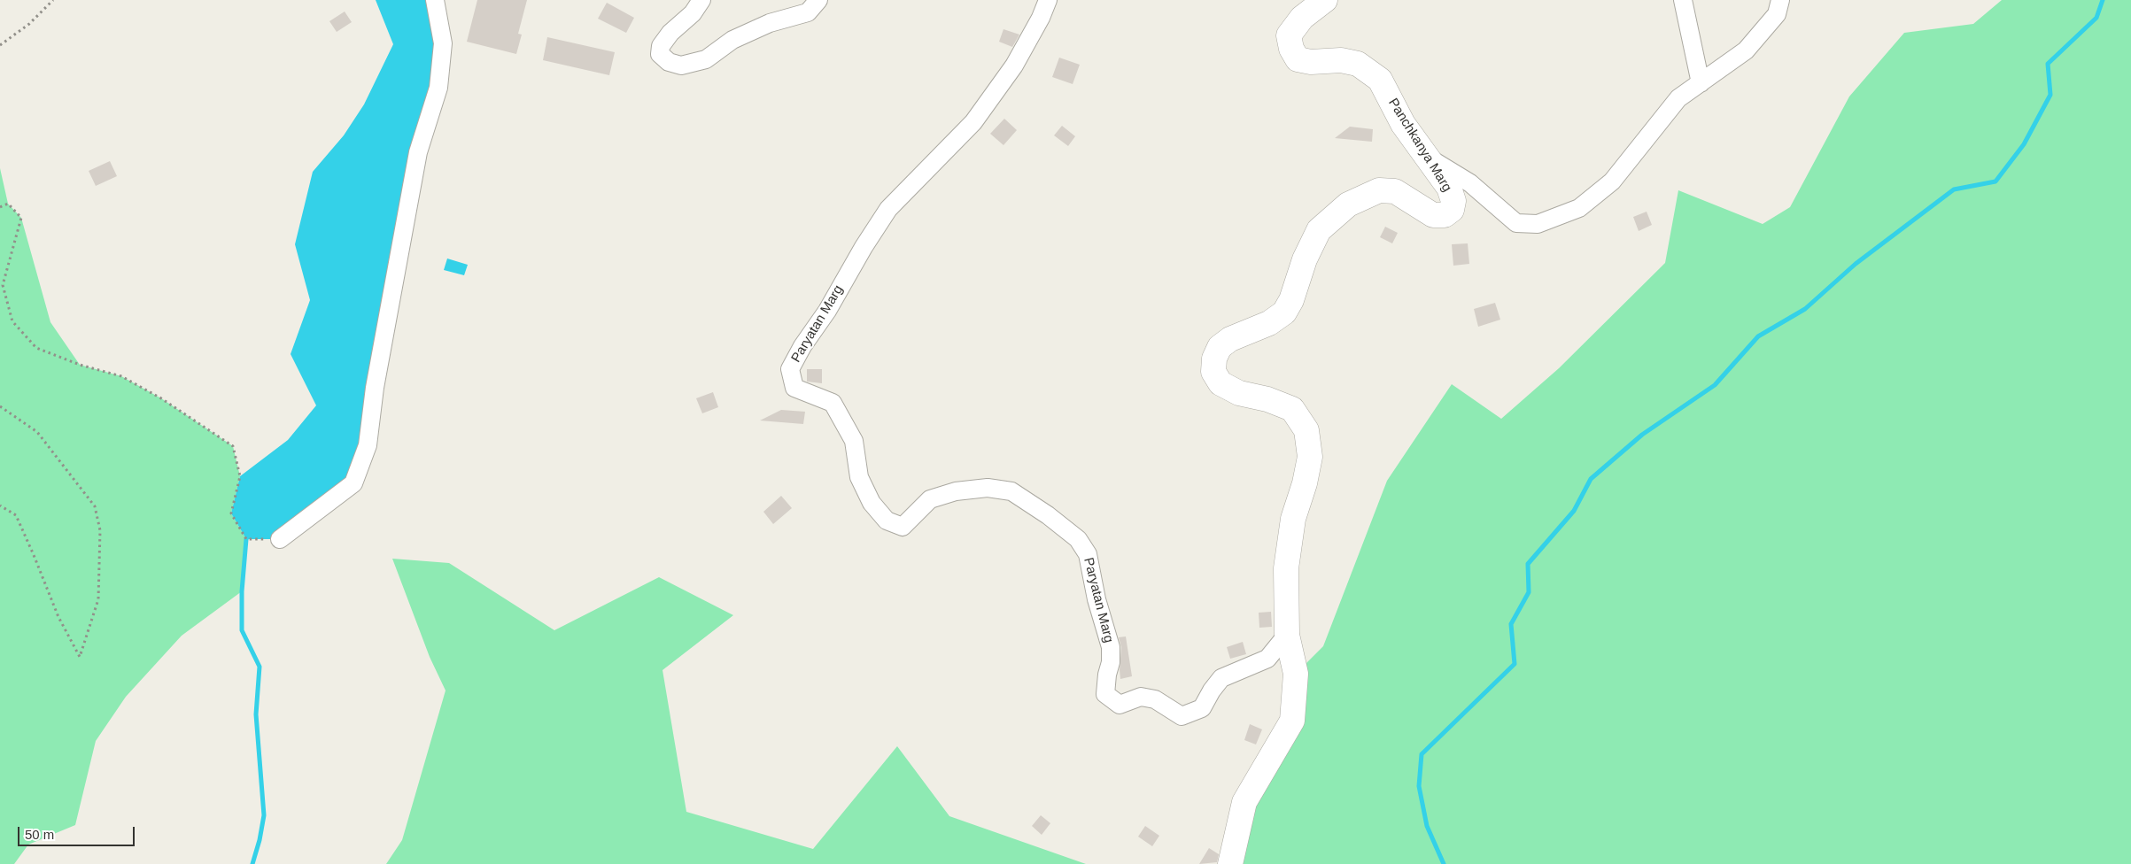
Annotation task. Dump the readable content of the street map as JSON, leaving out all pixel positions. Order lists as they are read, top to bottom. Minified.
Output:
{"streets":{"street":["Panchkanya Marg","Paryatan Marg"]},"crossings":[["Panchkanya Marg","Paryatan Marg"]],"scale_bar":"50 m"}
